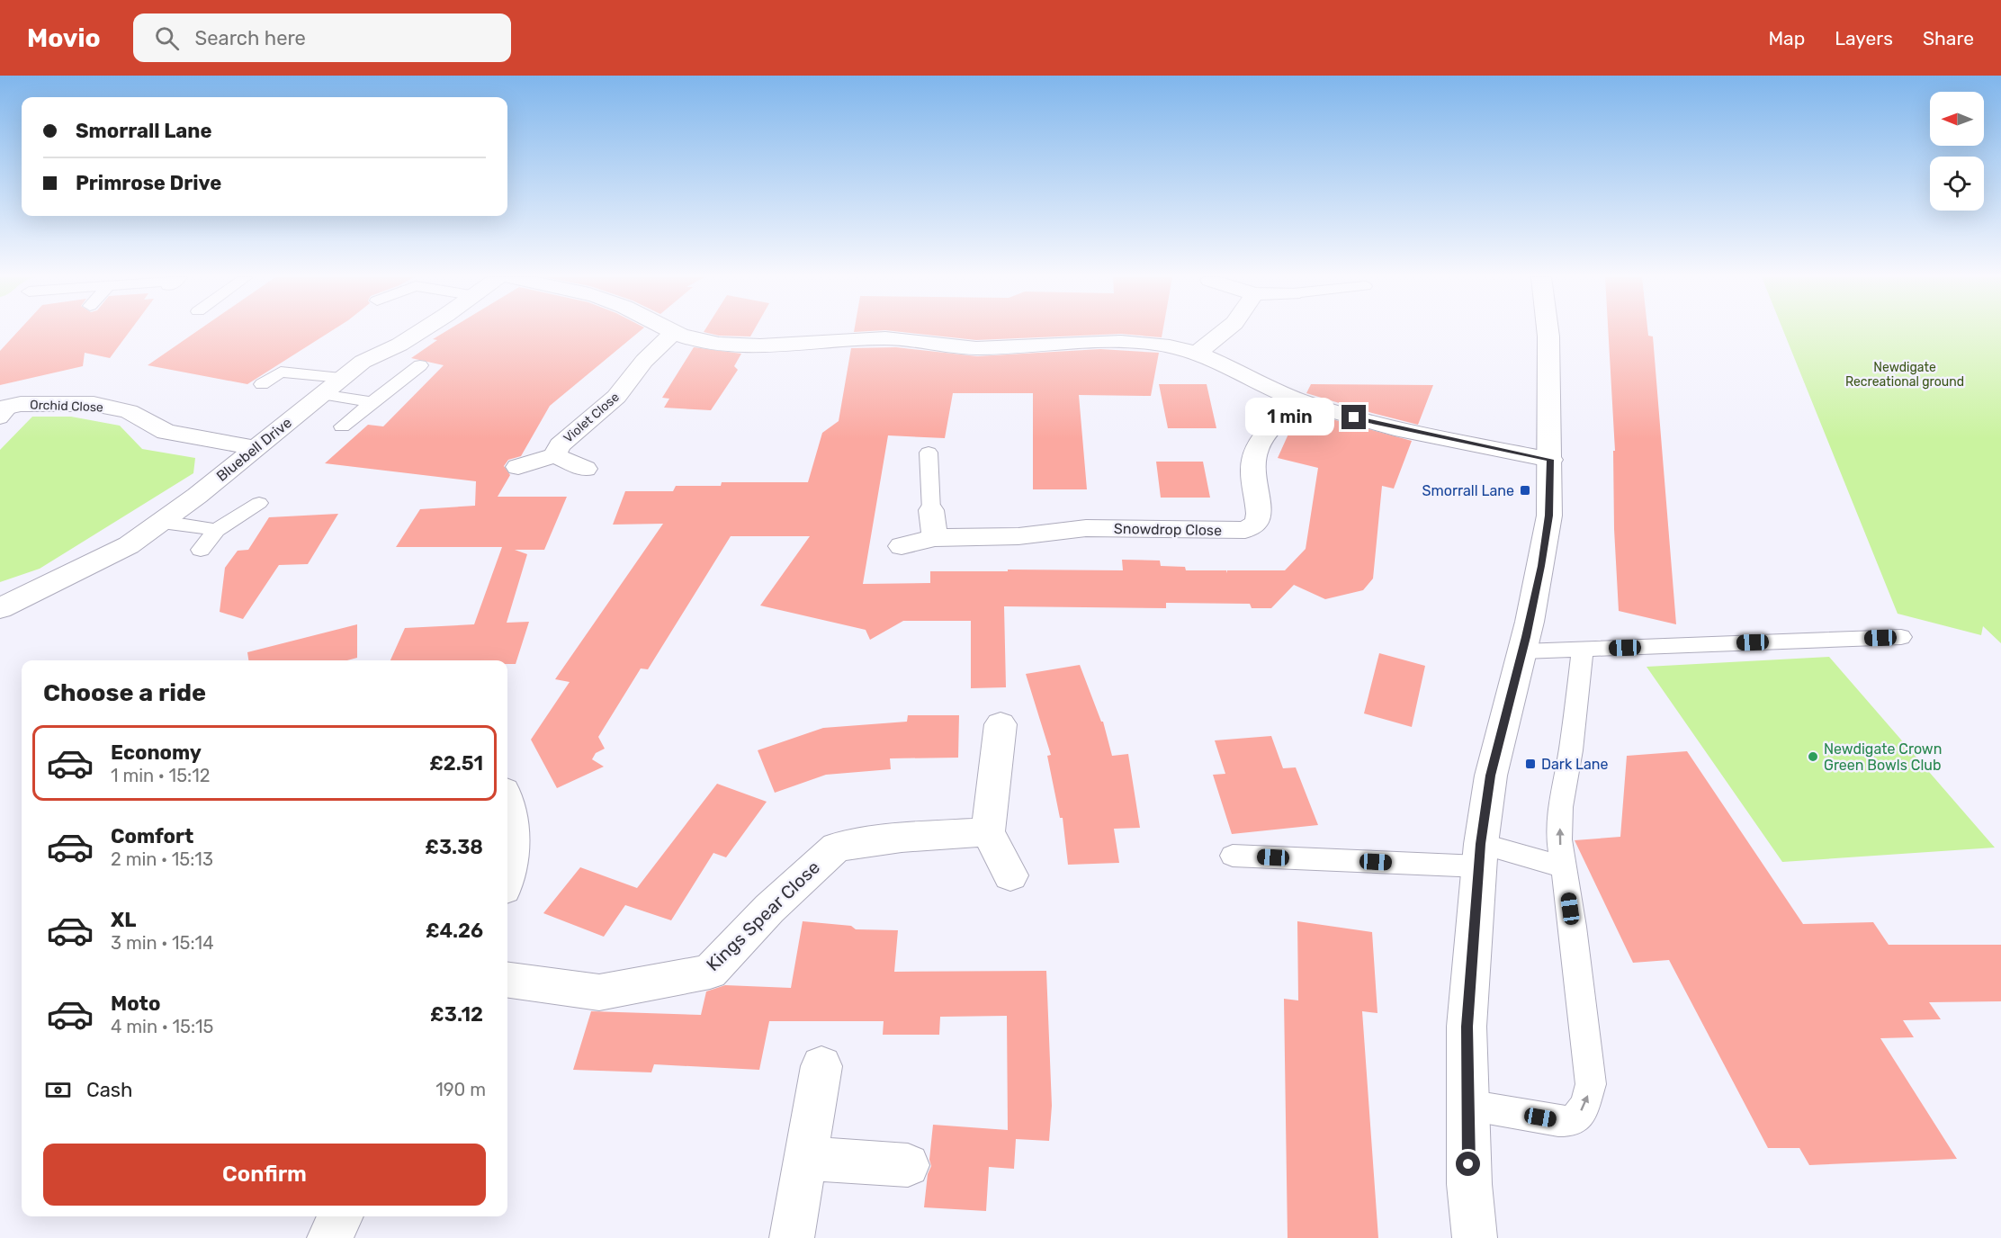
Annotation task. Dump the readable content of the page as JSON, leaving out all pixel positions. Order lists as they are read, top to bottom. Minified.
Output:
{"streets":{"street":["Orchid Close","Violet Close","Bluebell Drive","Snowdrop Close","Kings Spear Close"]},"crossings":[["Orchid Close","Bluebell Drive"]],"parks":["Newdigate Recreational ground"],"places":{"transit":["Smorrall Lane","Dark Lane"],"other":["Newdigate Crown Green Bowls Club"]},"north":"left","page":{"header":"Movio","search":"Search here","nav":["Map","Layers","Share"],"banner":["Smorrall Lane","Primrose Drive"],"bubble":"1 min","heading":"Choose a ride","list":[{"name":"Economy","note":"1 min · 15:12","value":"£2.51"},{"name":"Comfort","note":"2 min · 15:13","value":"£3.38"},{"name":"XL","note":"3 min · 15:14","value":"£4.26"},{"name":"Moto","note":"4 min · 15:15","value":"£3.12"}],"pay":["Cash","190 m"],"buttons":"Confirm"}}
